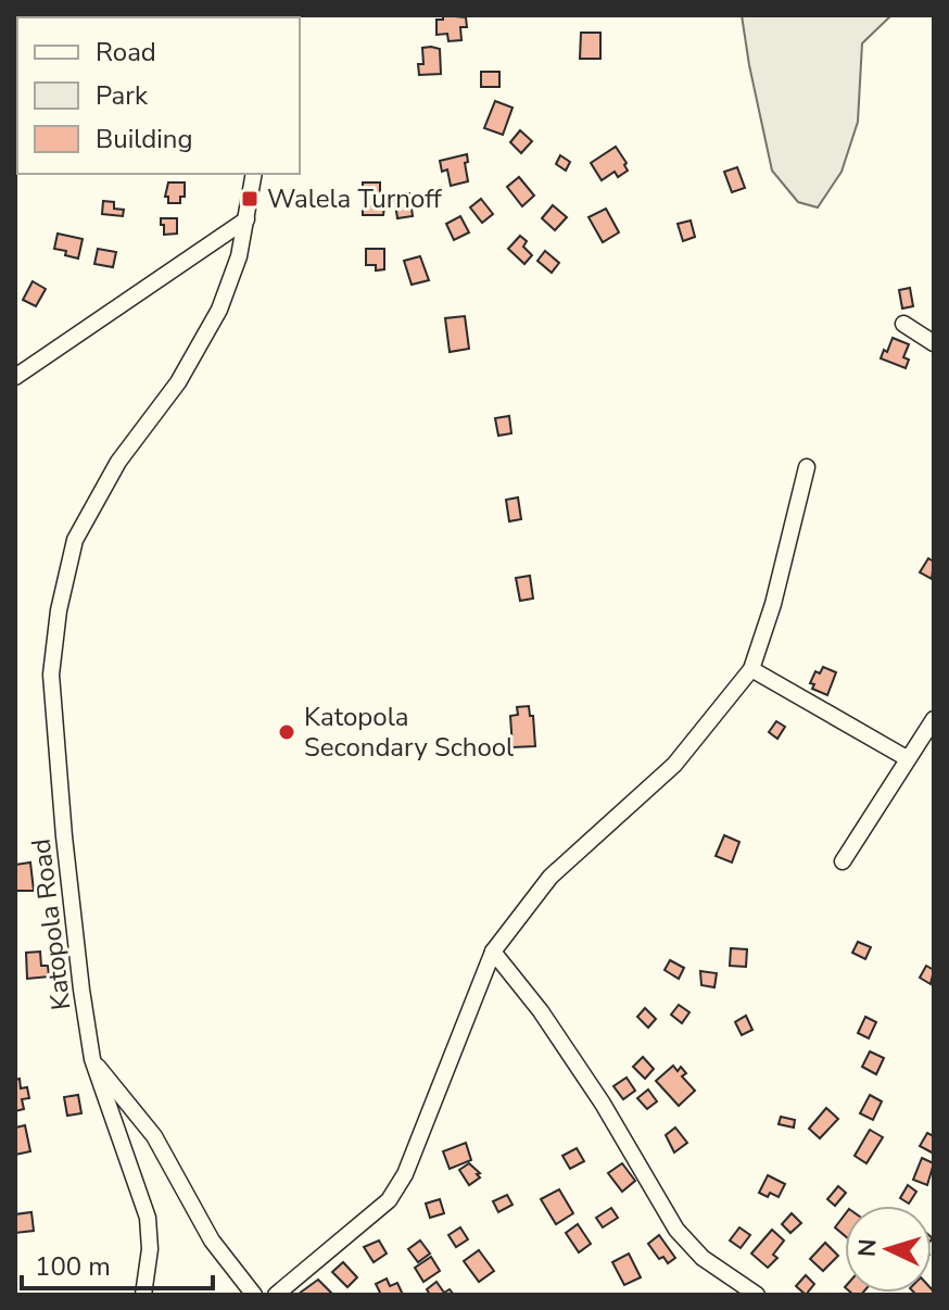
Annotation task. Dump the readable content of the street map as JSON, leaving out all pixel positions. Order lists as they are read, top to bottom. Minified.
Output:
{"streets":{"street":["Katopola Road"]},"places":{"transit":["Walela Turnoff"],"other":["Katopola Secondary School"]},"legend":["Road","Park","Building"],"scale_bar":"100 m","north":"left"}
